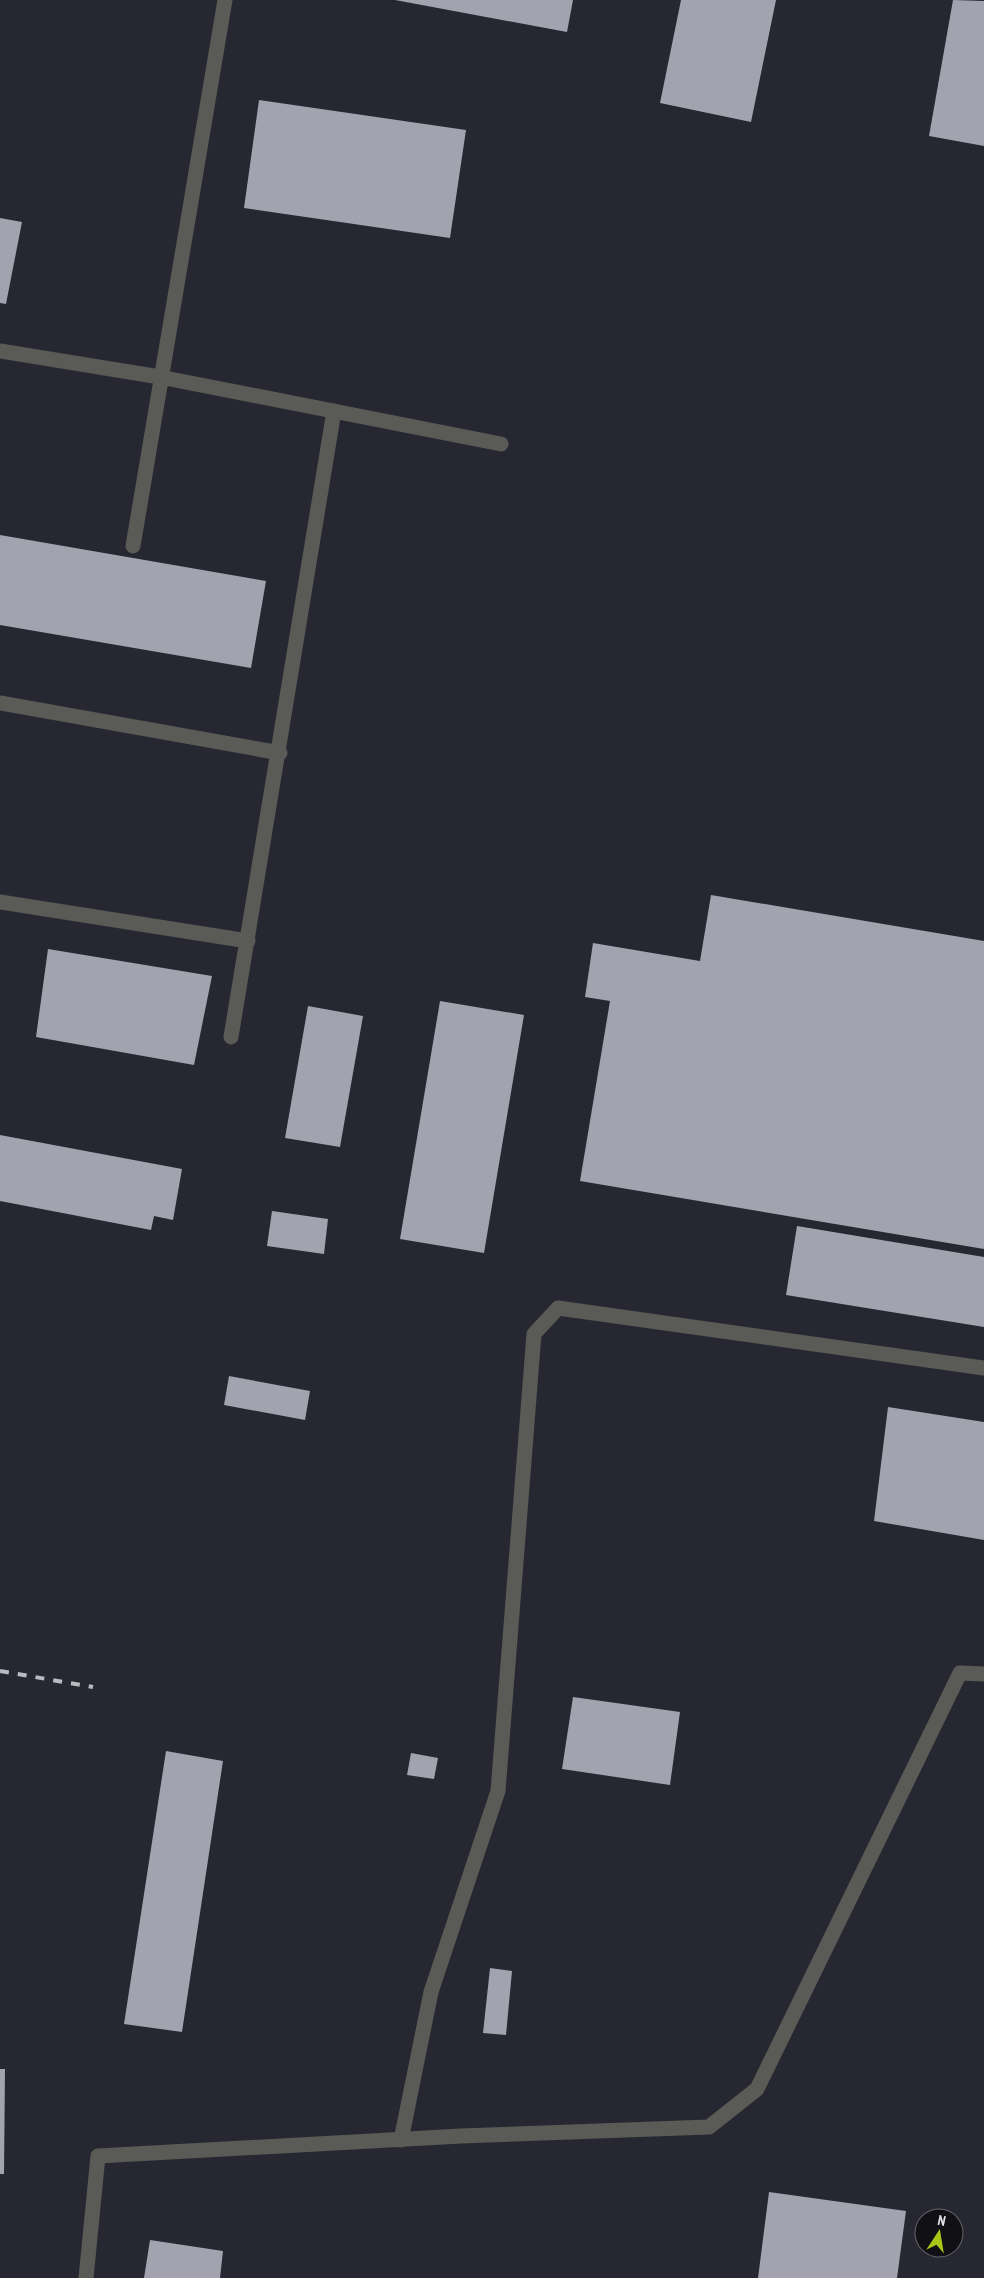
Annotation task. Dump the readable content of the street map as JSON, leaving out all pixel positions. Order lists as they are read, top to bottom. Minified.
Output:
{"north":"top"}
